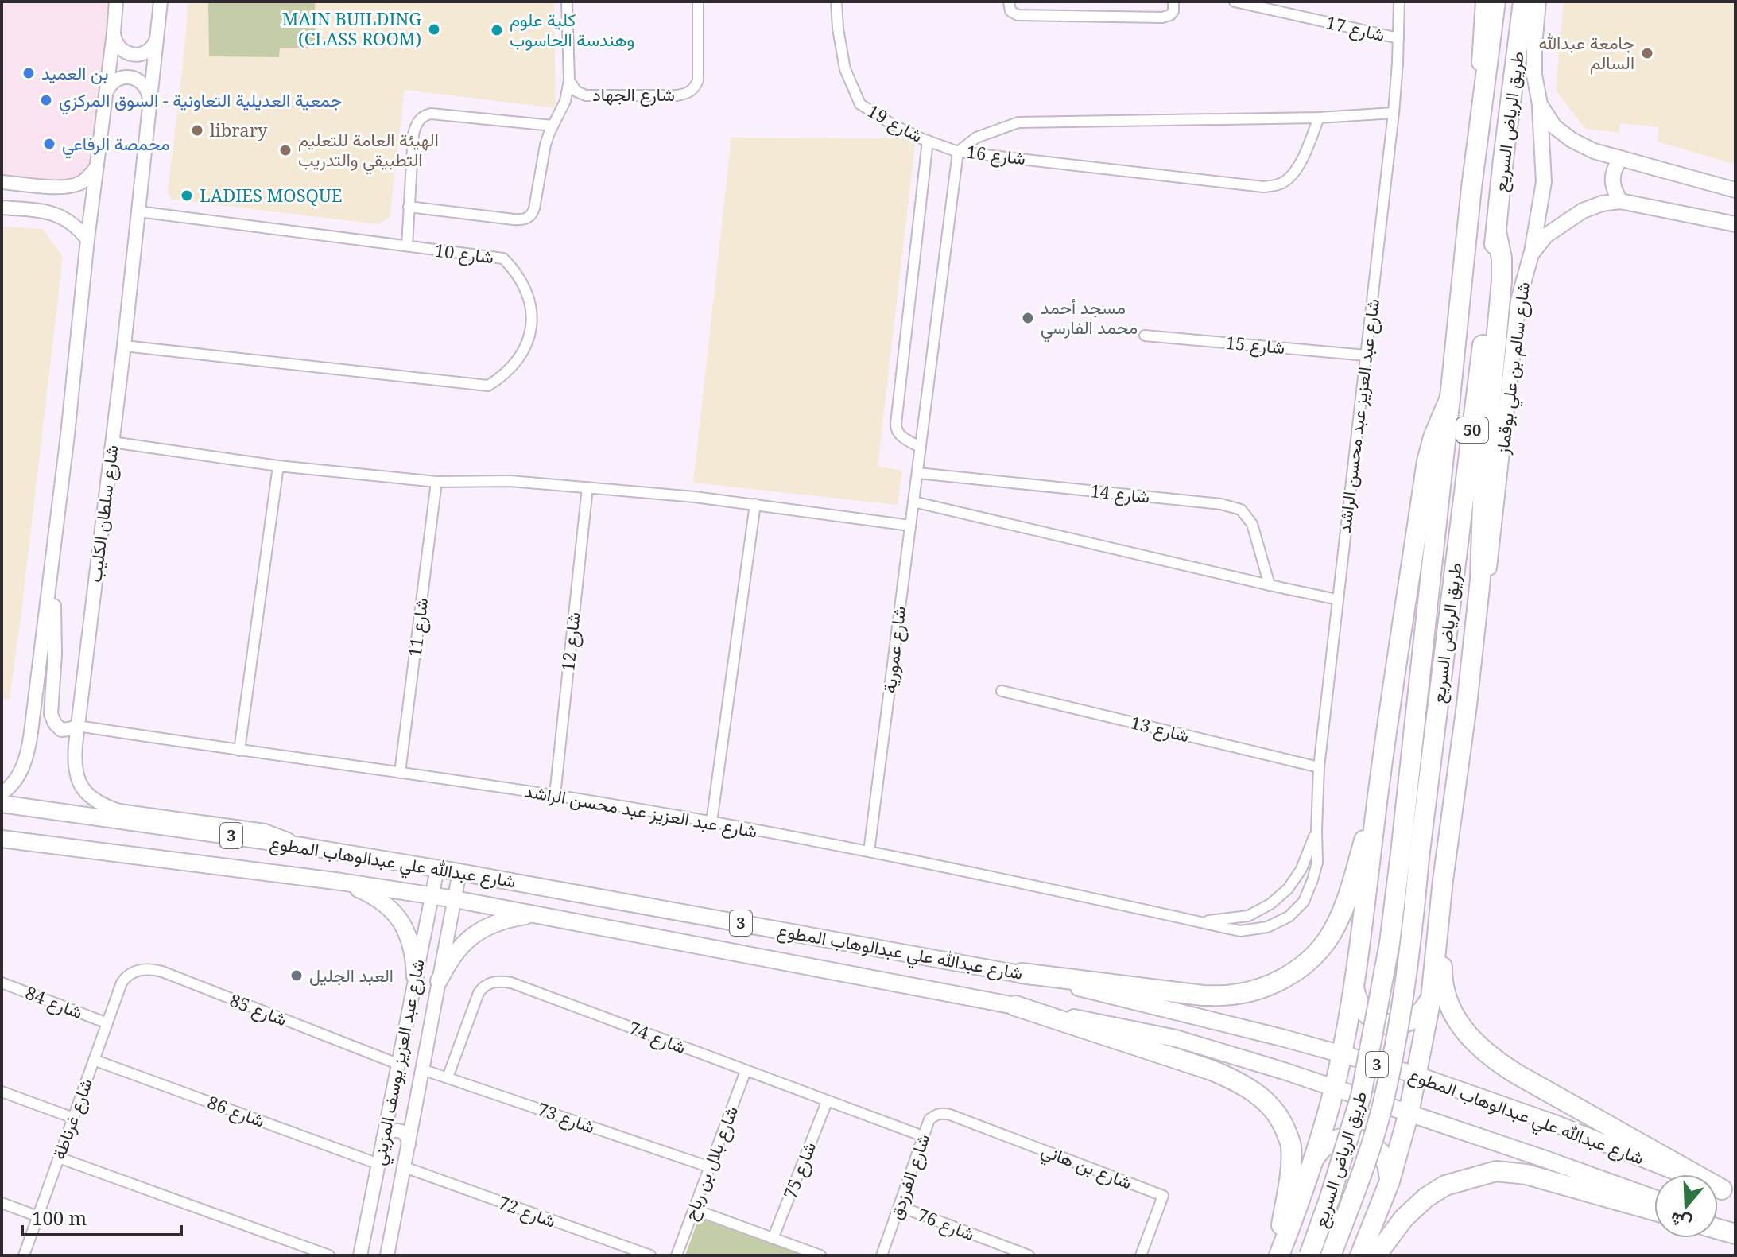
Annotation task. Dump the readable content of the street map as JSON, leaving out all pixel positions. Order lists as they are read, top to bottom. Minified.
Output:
{"streets":{"highway":["طريق الرياض السريع","50"],"main road":["شارع سالم بن علي بوقماز","3","شارع عبدالله علي عبدالوهاب المطوع"],"street":["شارع 17","شارع الجهاد","شارع 19","شارع 16","شارع 10","شارع 15","شارع عبد العزيز عبد محسن الراشد","شارع 14","شارع سلطان الكليب","شارع 11","شارع 12","شارع عمورية","شارع 13","شارع 84","شارع 85","شارع 74","شارع عبد العزيز يوسف المزيني","شارع 86","شارع 73","شارع غرناطة","شارع بلال بن رباح","شارع بن هاني","شارع 75","شارع الفرزدق","شارع 72","شارع 76"]},"crossings":[["شارع 17","شارع عبد العزيز عبد محسن الراشد"],["شارع 19","شارع 16"],["شارع 19","شارع عمورية"],["شارع 16","شارع عبد العزيز عبد محسن الراشد"],["شارع 16","شارع عمورية"],["شارع 10","شارع سلطان الكليب"],["شارع 15","شارع عبد العزيز عبد محسن الراشد"],["شارع عبد العزيز عبد محسن الراشد","شارع سلطان الكليب"],["شارع عبد العزيز عبد محسن الراشد","شارع 11"],["شارع عبد العزيز عبد محسن الراشد","شارع 12"],["شارع عبد العزيز عبد محسن الراشد","شارع عمورية"],["شارع عبد العزيز عبد محسن الراشد","شارع 13"],["شارع 14","شارع عمورية"],["شارع سلطان الكليب","شارع عبدالله علي عبدالوهاب المطوع"],["شارع عبدالله علي عبدالوهاب المطوع","شارع عبد العزيز يوسف المزيني"],["شارع 84","شارع غرناطة"],["شارع 85","شارع عبد العزيز يوسف المزيني"],["شارع 85","شارع غرناطة"],["شارع 74","شارع 73"],["شارع 74","شارع بلال بن رباح"],["شارع 74","شارع 75"],["شارع 74","شارع الفرزدق"],["شارع عبد العزيز يوسف المزيني","شارع 86"],["شارع عبد العزيز يوسف المزيني","شارع 73"],["شارع عبد العزيز يوسف المزيني","شارع 72"],["شارع 86","شارع غرناطة"],["شارع 73","شارع بلال بن رباح"],["شارع بن هاني","شارع الفرزدق"],["شارع الفرزدق","شارع 76"]],"places":["MAIN BUILDING (CLASS ROOM)","كلية علوم وهندسة الحاسوب","جامعة عبدالله السالم","بن العميد","جمعية العديلية التعاونية - السوق المركزي","library","محمصة الرفاعي","الهيئة العامة للتعليم التطبيقي والتدريب","LADIES MOSQUE","مسجد أحمد محمد الفارسي","العبد الجليل"],"scale_bar":"100 m","north":"bottom"}
